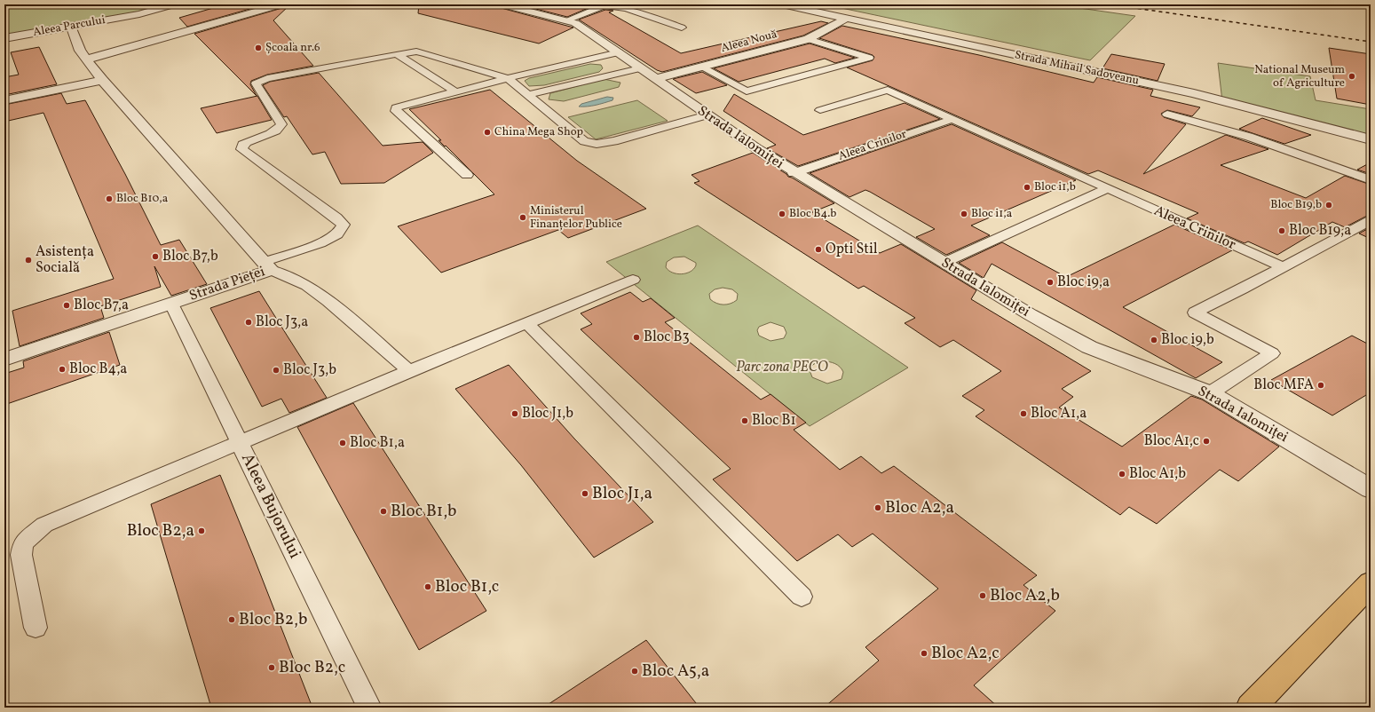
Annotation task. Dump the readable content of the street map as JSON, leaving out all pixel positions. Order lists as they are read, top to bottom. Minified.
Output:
{"streets":{"street":["Aleea Parcului","Aleea Nouă","Strada Mihail Sadoveanu","Strada Ialomiței","Strada Pieței"],"lane":["Aleea Crinilor","Aleea Bujorului"]},"crossings":[["Aleea Parcului","Strada Pieței"],["Aleea Nouă","Strada Mihail Sadoveanu"],["Aleea Nouă","Strada Ialomiței"],["Strada Ialomiței","Aleea Crinilor"],["Strada Pieței","Aleea Bujorului"]],"parks":["Parc zona PECO"],"places":["Școala nr.6","National Museum of Agriculture","China Mega Shop","Bloc i1,b","Bloc B10,a","Bloc B19,b","Bloc B4.b","Bloc i1,a","Ministerul Finanțelor Publice","Bloc B19,a","Opti Stil","Bloc B7,b","Asistența Socială","Bloc i9,a","Bloc B7,a","Bloc J3,a","Bloc B3","Bloc i9,b","Bloc B4,a","Bloc J3,b","Bloc MFA","Bloc J1,b","Bloc A1,a","Bloc B1","Bloc A1,c","Bloc B1,a","Bloc A1,b","Bloc J1,a","Bloc A2,a","Bloc B1,b","Bloc B2,a","Bloc B1,c","Bloc A2,b","Bloc B2,b","Bloc A2,c","Bloc B2,c","Bloc A5,a"]}
